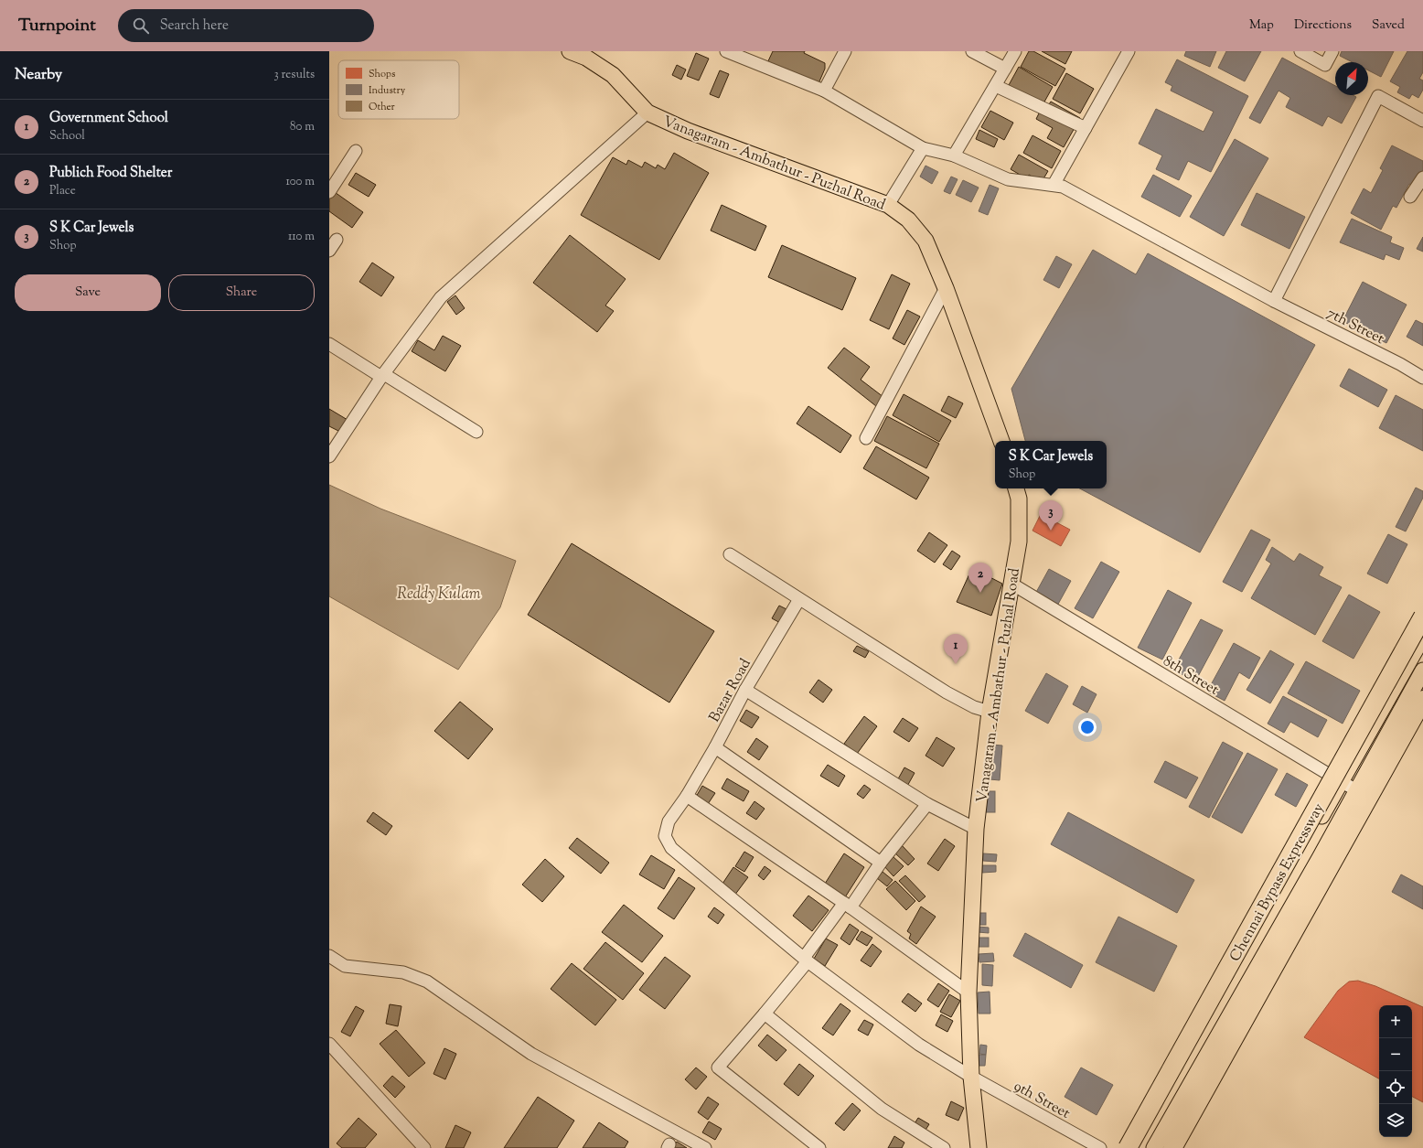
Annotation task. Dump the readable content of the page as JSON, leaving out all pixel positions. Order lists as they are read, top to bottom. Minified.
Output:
{"streets":{"highway":["Chennai Bypass Expressway"],"main road":["Vanagaram - Ambathur - Puzhal Road"],"street":["7th Street","8th Street","Bazar Road","9th Street"]},"crossings":[["Vanagaram - Ambathur - Puzhal Road","8th Street"],["Vanagaram - Ambathur - Puzhal Road","9th Street"],["Bazar Road","9th Street"]],"water":["Reddy Kulam"],"legend":["Shops","Industry","Other"],"north":"top right","page":{"header":"Turnpoint","search":"Search here","nav":["Map","Directions","Saved"],"heading":["Nearby","3 results"],"list":[{"mark":"1","name":"Government School","note":"School","value":"80 m"},{"mark":"2","name":"Publich Food Shelter","note":"Place","value":"100 m"},{"mark":"3","name":"S K Car Jewels","note":"Shop","value":"110 m"}],"buttons":["Save","Share"],"popup":["S K Car Jewels","Shop"],"pins":["3","2","1"],"map_buttons":["+","−"]}}
